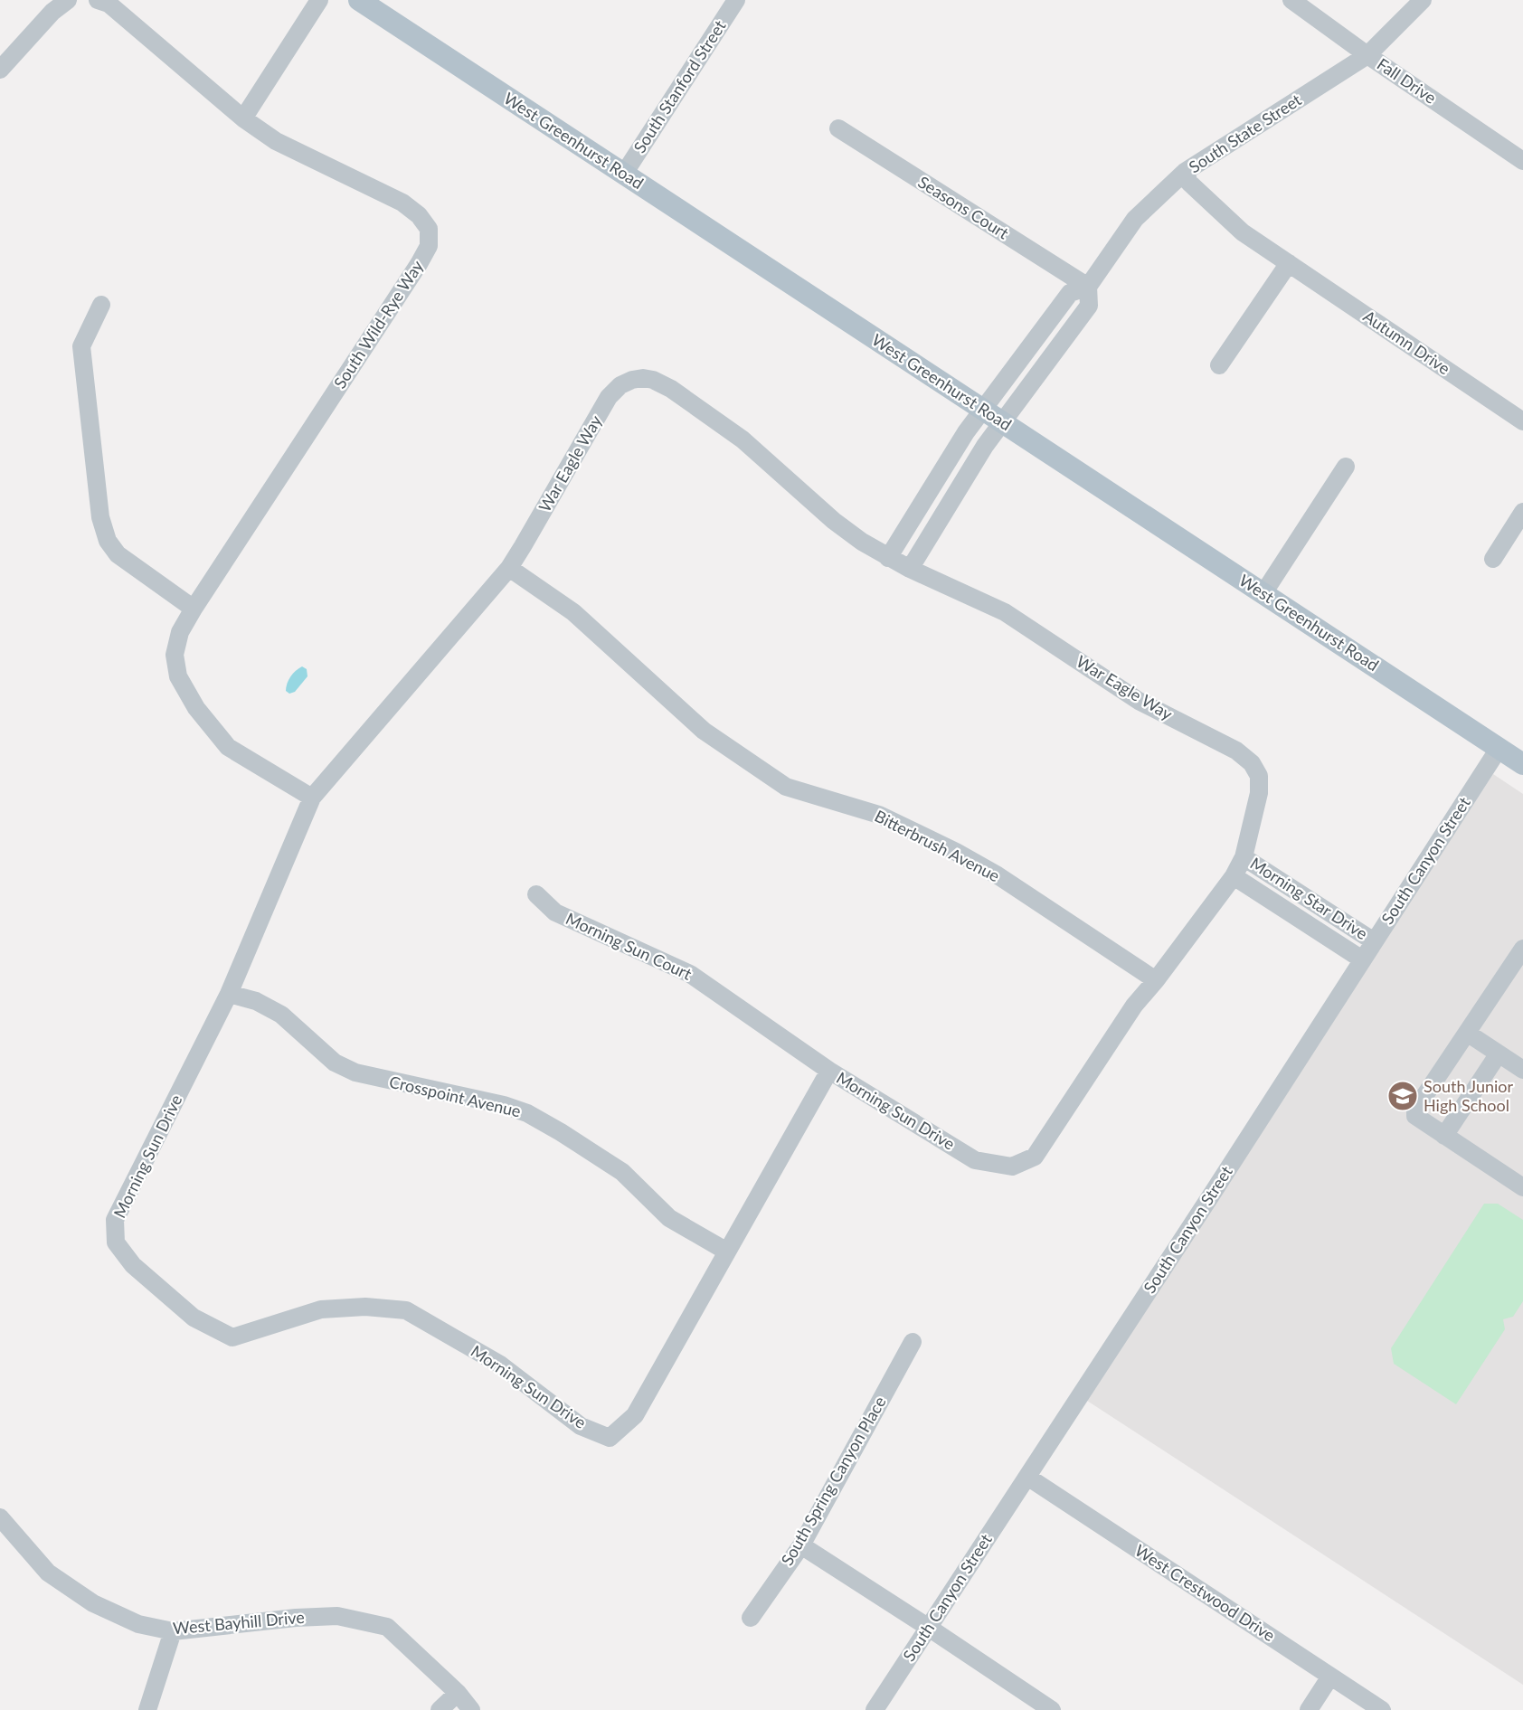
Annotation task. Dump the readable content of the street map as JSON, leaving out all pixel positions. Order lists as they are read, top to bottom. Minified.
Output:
{"streets":{"main road":["West Greenhurst Road"],"street":["Fall Drive","South Stanford Street","South State Street","Seasons Court","South Wild-Rye Way","Autumn Drive","War Eagle Way","Bitterbrush Avenue","South Canyon Street","Morning Star Drive","Morning Sun Court","Crosspoint Avenue","Morning Sun Drive","South Spring Canyon Place","West Crestwood Drive","West Bayhill Drive"]},"crossings":[["Fall Drive","South State Street"],["South Stanford Street","West Greenhurst Road"],["South State Street","West Greenhurst Road"],["South State Street","Seasons Court"],["South State Street","Autumn Drive"],["West Greenhurst Road","South Canyon Street"],["War Eagle Way","Bitterbrush Avenue"],["War Eagle Way","Morning Star Drive"],["War Eagle Way","Morning Sun Drive"],["Bitterbrush Avenue","Morning Sun Drive"],["South Canyon Street","Morning Star Drive"],["South Canyon Street","West Crestwood Drive"],["Morning Star Drive","Morning Sun Drive"],["Morning Sun Court","Morning Sun Drive"],["Crosspoint Avenue","Morning Sun Drive"]],"places":{"school or university":["South Junior High School"]}}
